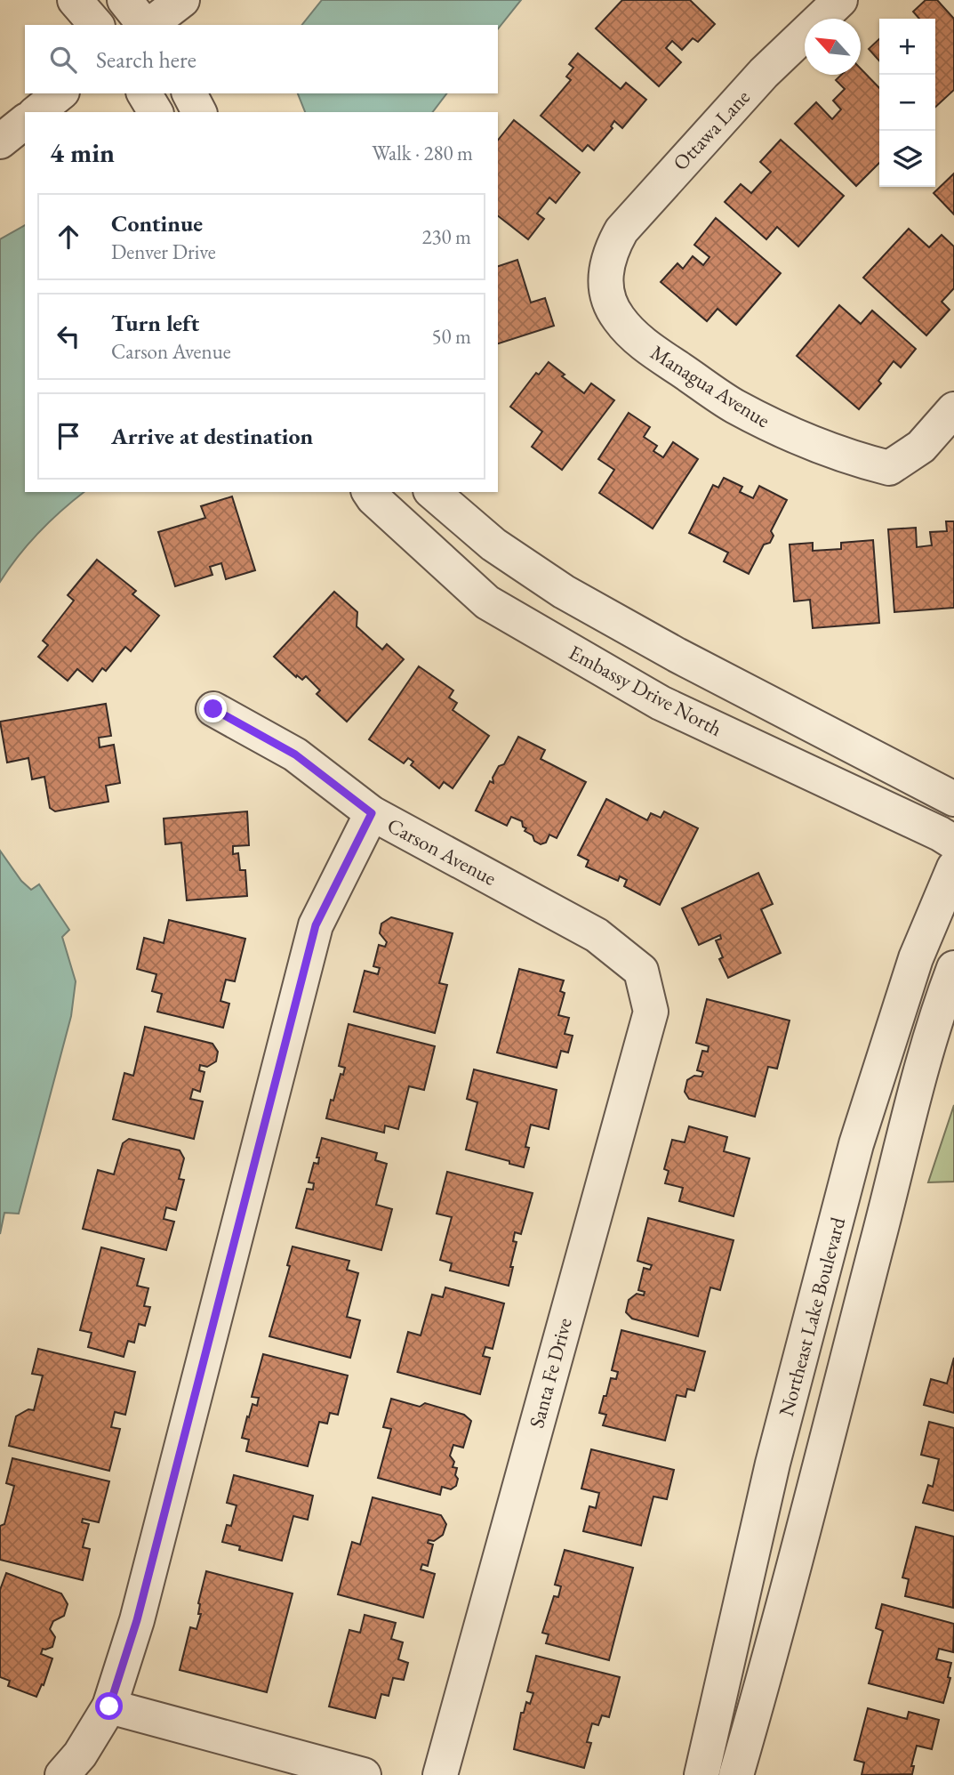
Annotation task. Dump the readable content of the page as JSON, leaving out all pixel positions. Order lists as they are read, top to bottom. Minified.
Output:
{"streets":{"street":["Ottawa Lane","Managua Avenue","Embassy Drive North","Carson Avenue","Northeast Lake Boulevard","Santa Fe Drive"]},"crossings":[["Ottawa Lane","Managua Avenue"],["Carson Avenue","Santa Fe Drive"]],"north":"top left","page":{"map_buttons":["+","−"],"search":"Search here","heading":["4 min","Walk · 280 m"],"list":[["Continue","Denver Drive","230 m"],["Turn left","Carson Avenue","50 m"],"Arrive at destination"]}}
